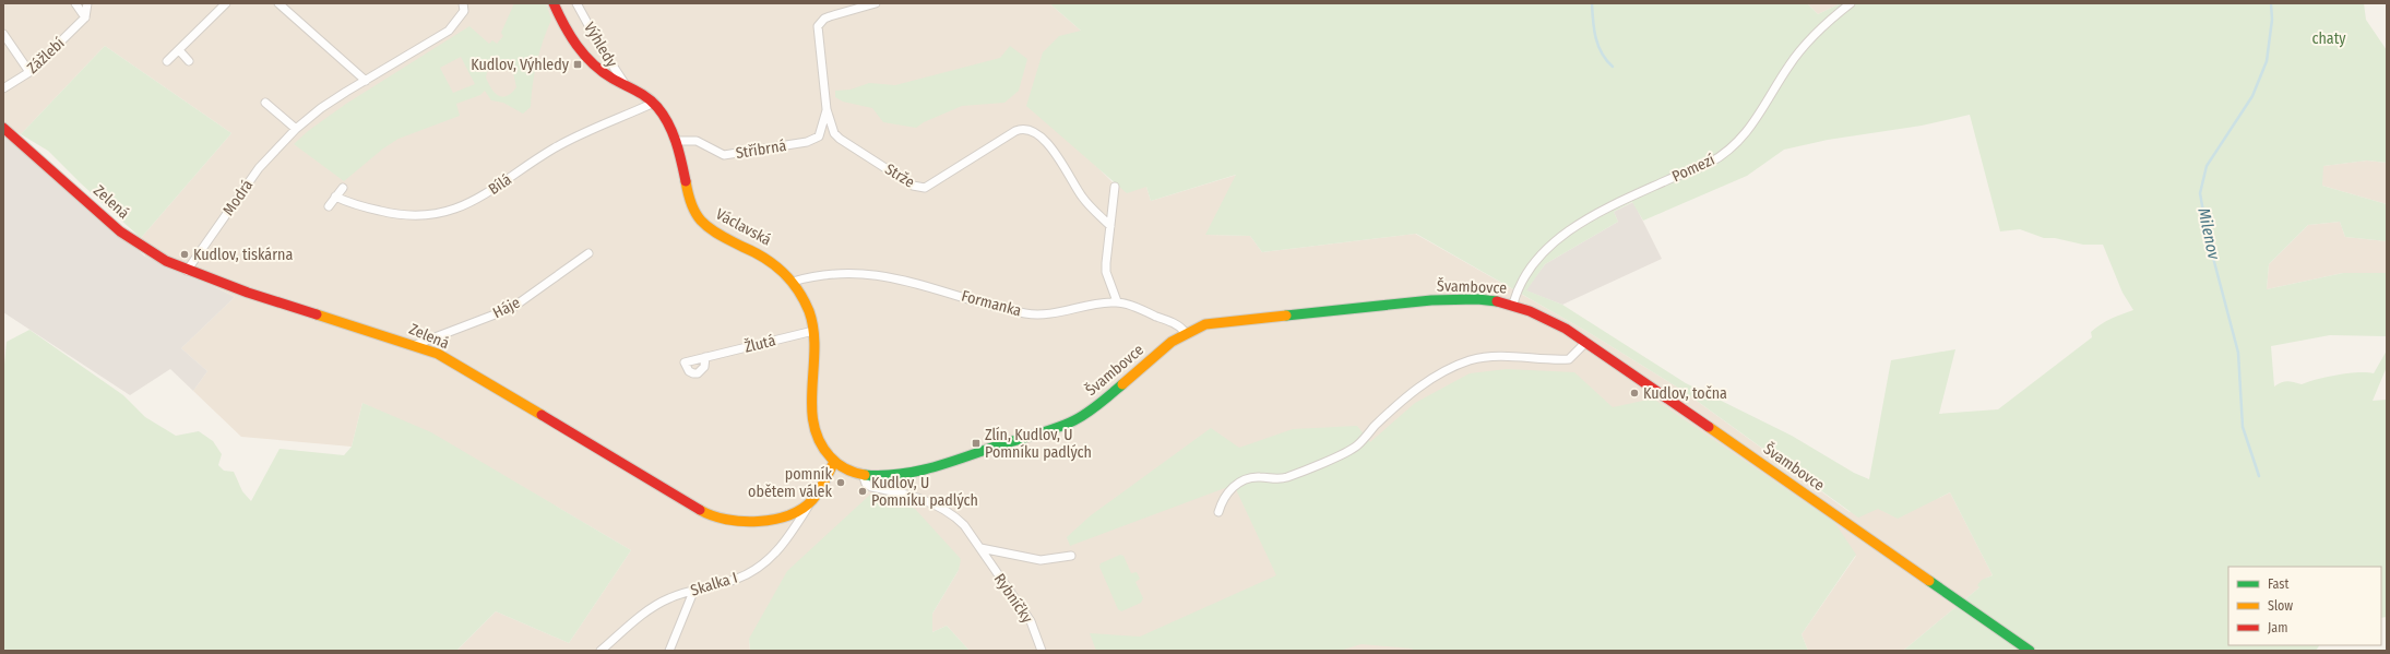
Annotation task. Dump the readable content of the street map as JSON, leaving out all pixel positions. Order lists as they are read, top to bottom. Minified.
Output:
{"streets":{"street":["Výhledy","Zážlebí","Stříbrná","Pomezí","Strže","Bílá","Modrá","Zelená","Václavská","Švambovce","Formanka","Háje","Žlutá","Skalka I","Rybníčky"]},"crossings":[["Výhledy","Václavská"],["Stříbrná","Strže"],["Stříbrná","Václavská"],["Pomezí","Švambovce"],["Bílá","Václavská"],["Modrá","Zelená"],["Zelená","Václavská"],["Zelená","Švambovce"],["Zelená","Háje"],["Zelená","Skalka I"],["Václavská","Švambovce"],["Václavská","Formanka"],["Václavská","Žlutá"],["Švambovce","Rybníčky"]],"water":["Milenov"],"parks":["chaty"],"places":{"transit":["Kudlov, Výhledy","Zlín, Kudlov, U Pomníku padlých"],"other":["Kudlov, tiskárna","Kudlov, točna","pomník obětem válek","Kudlov, U Pomníku padlých"]},"legend":["Fast","Slow","Jam"]}
